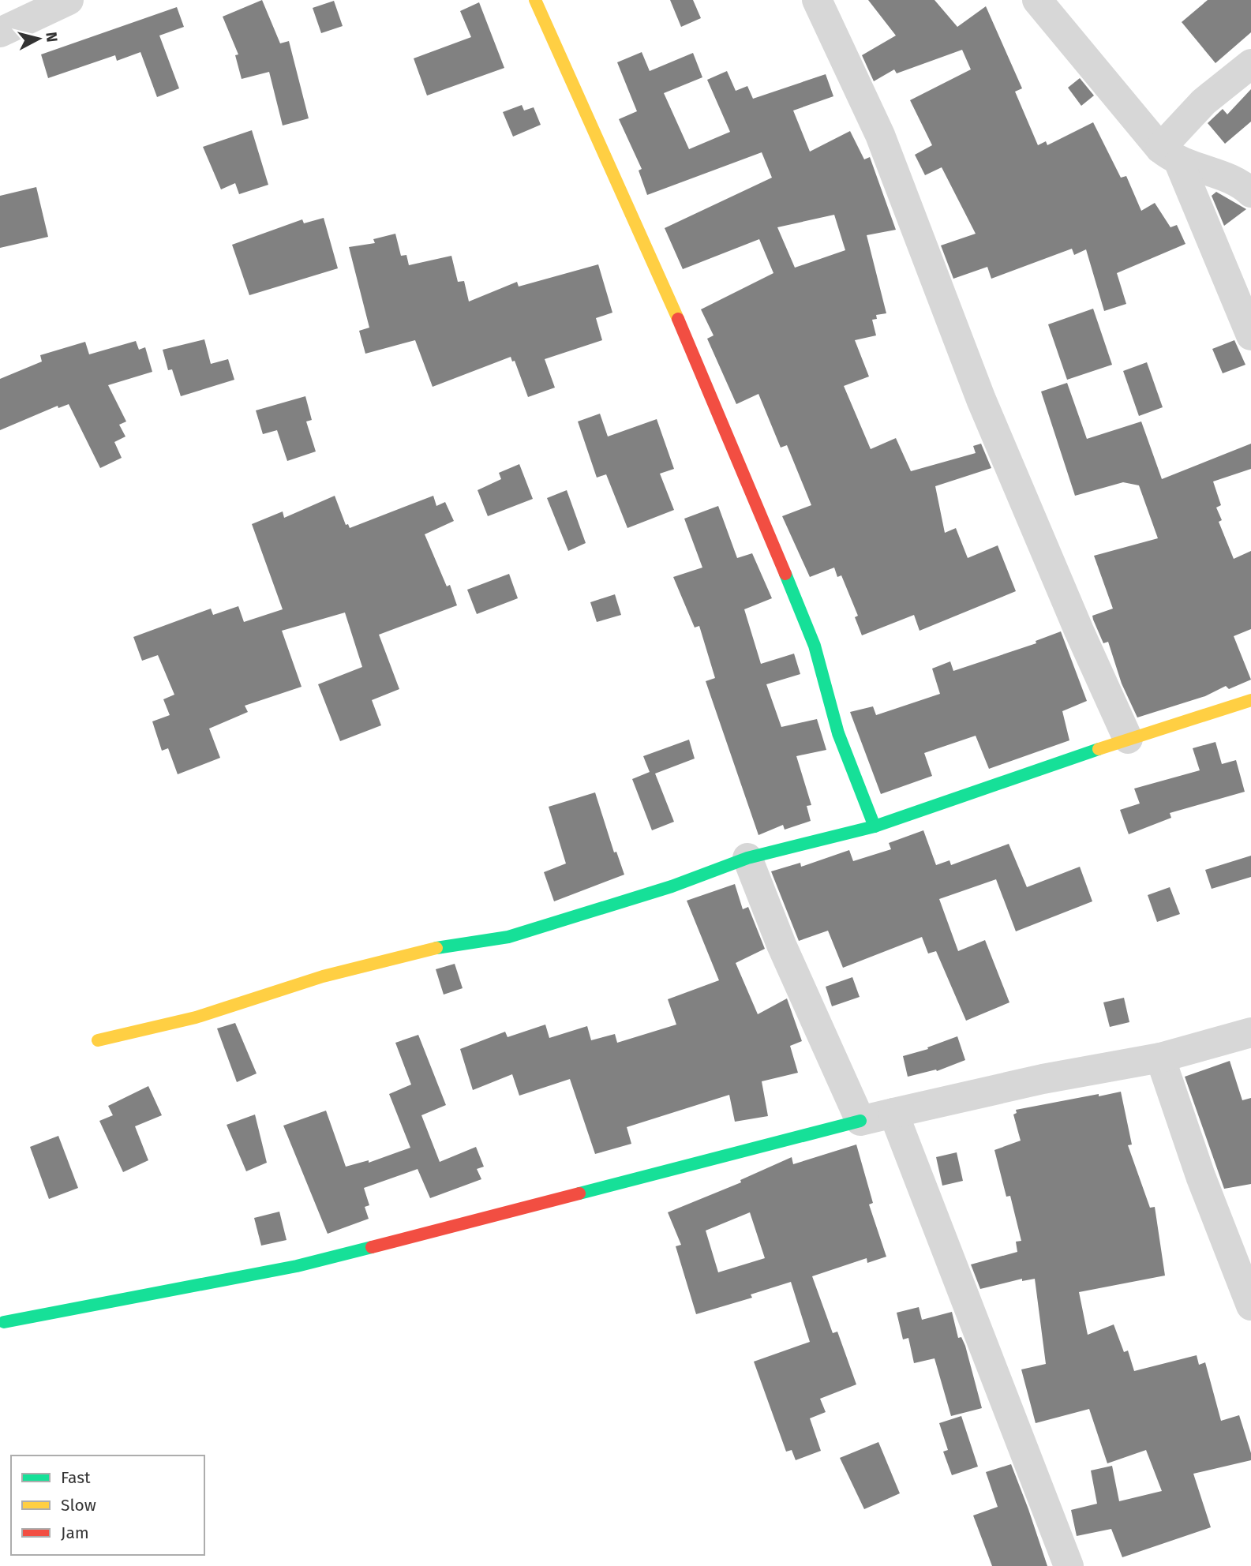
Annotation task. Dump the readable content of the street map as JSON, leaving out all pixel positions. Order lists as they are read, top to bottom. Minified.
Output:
{"legend":["Fast","Slow","Jam"],"north":"right"}
